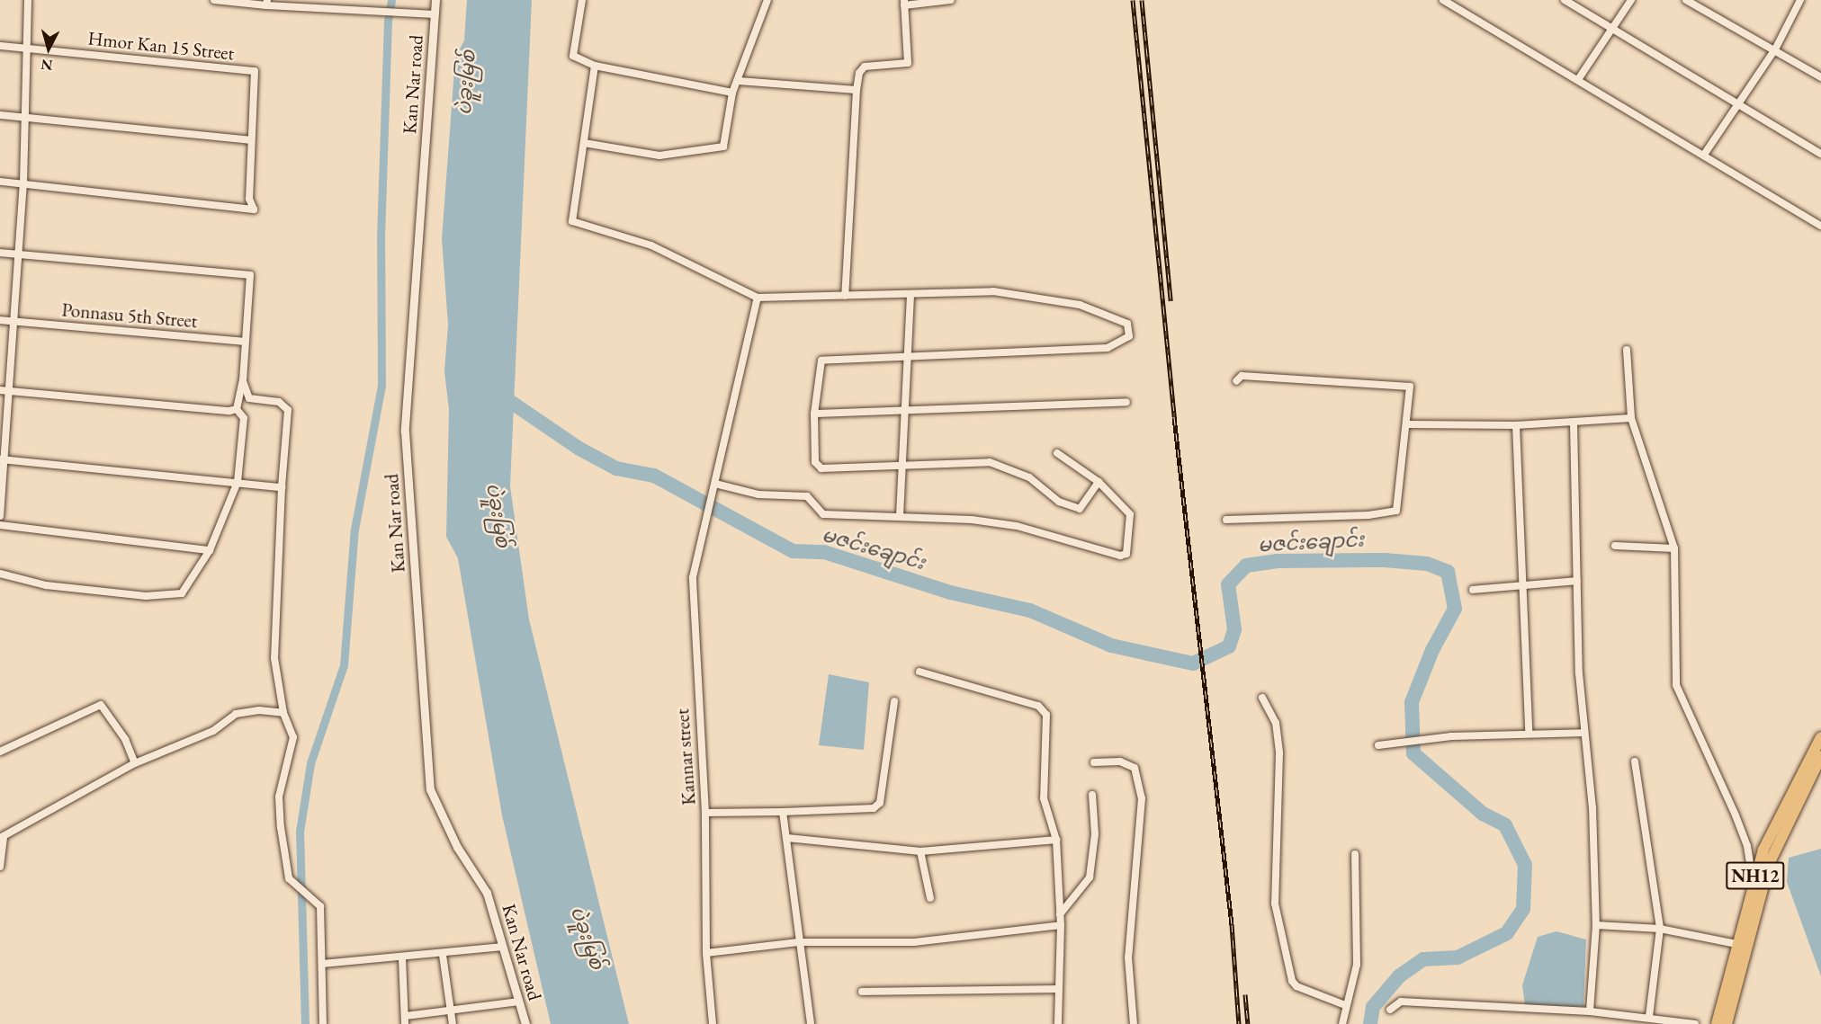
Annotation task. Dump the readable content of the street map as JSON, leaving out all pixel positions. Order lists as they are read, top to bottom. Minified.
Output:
{"streets":{"highway":["NH12"],"street":["Hmor Kan 15 Street","Kan Nar road","Ponnasu 5th Street","Kannar street"]},"water":["ပဲခူးမြစ်","မဇင်းချောင်း"],"north":"bottom"}
